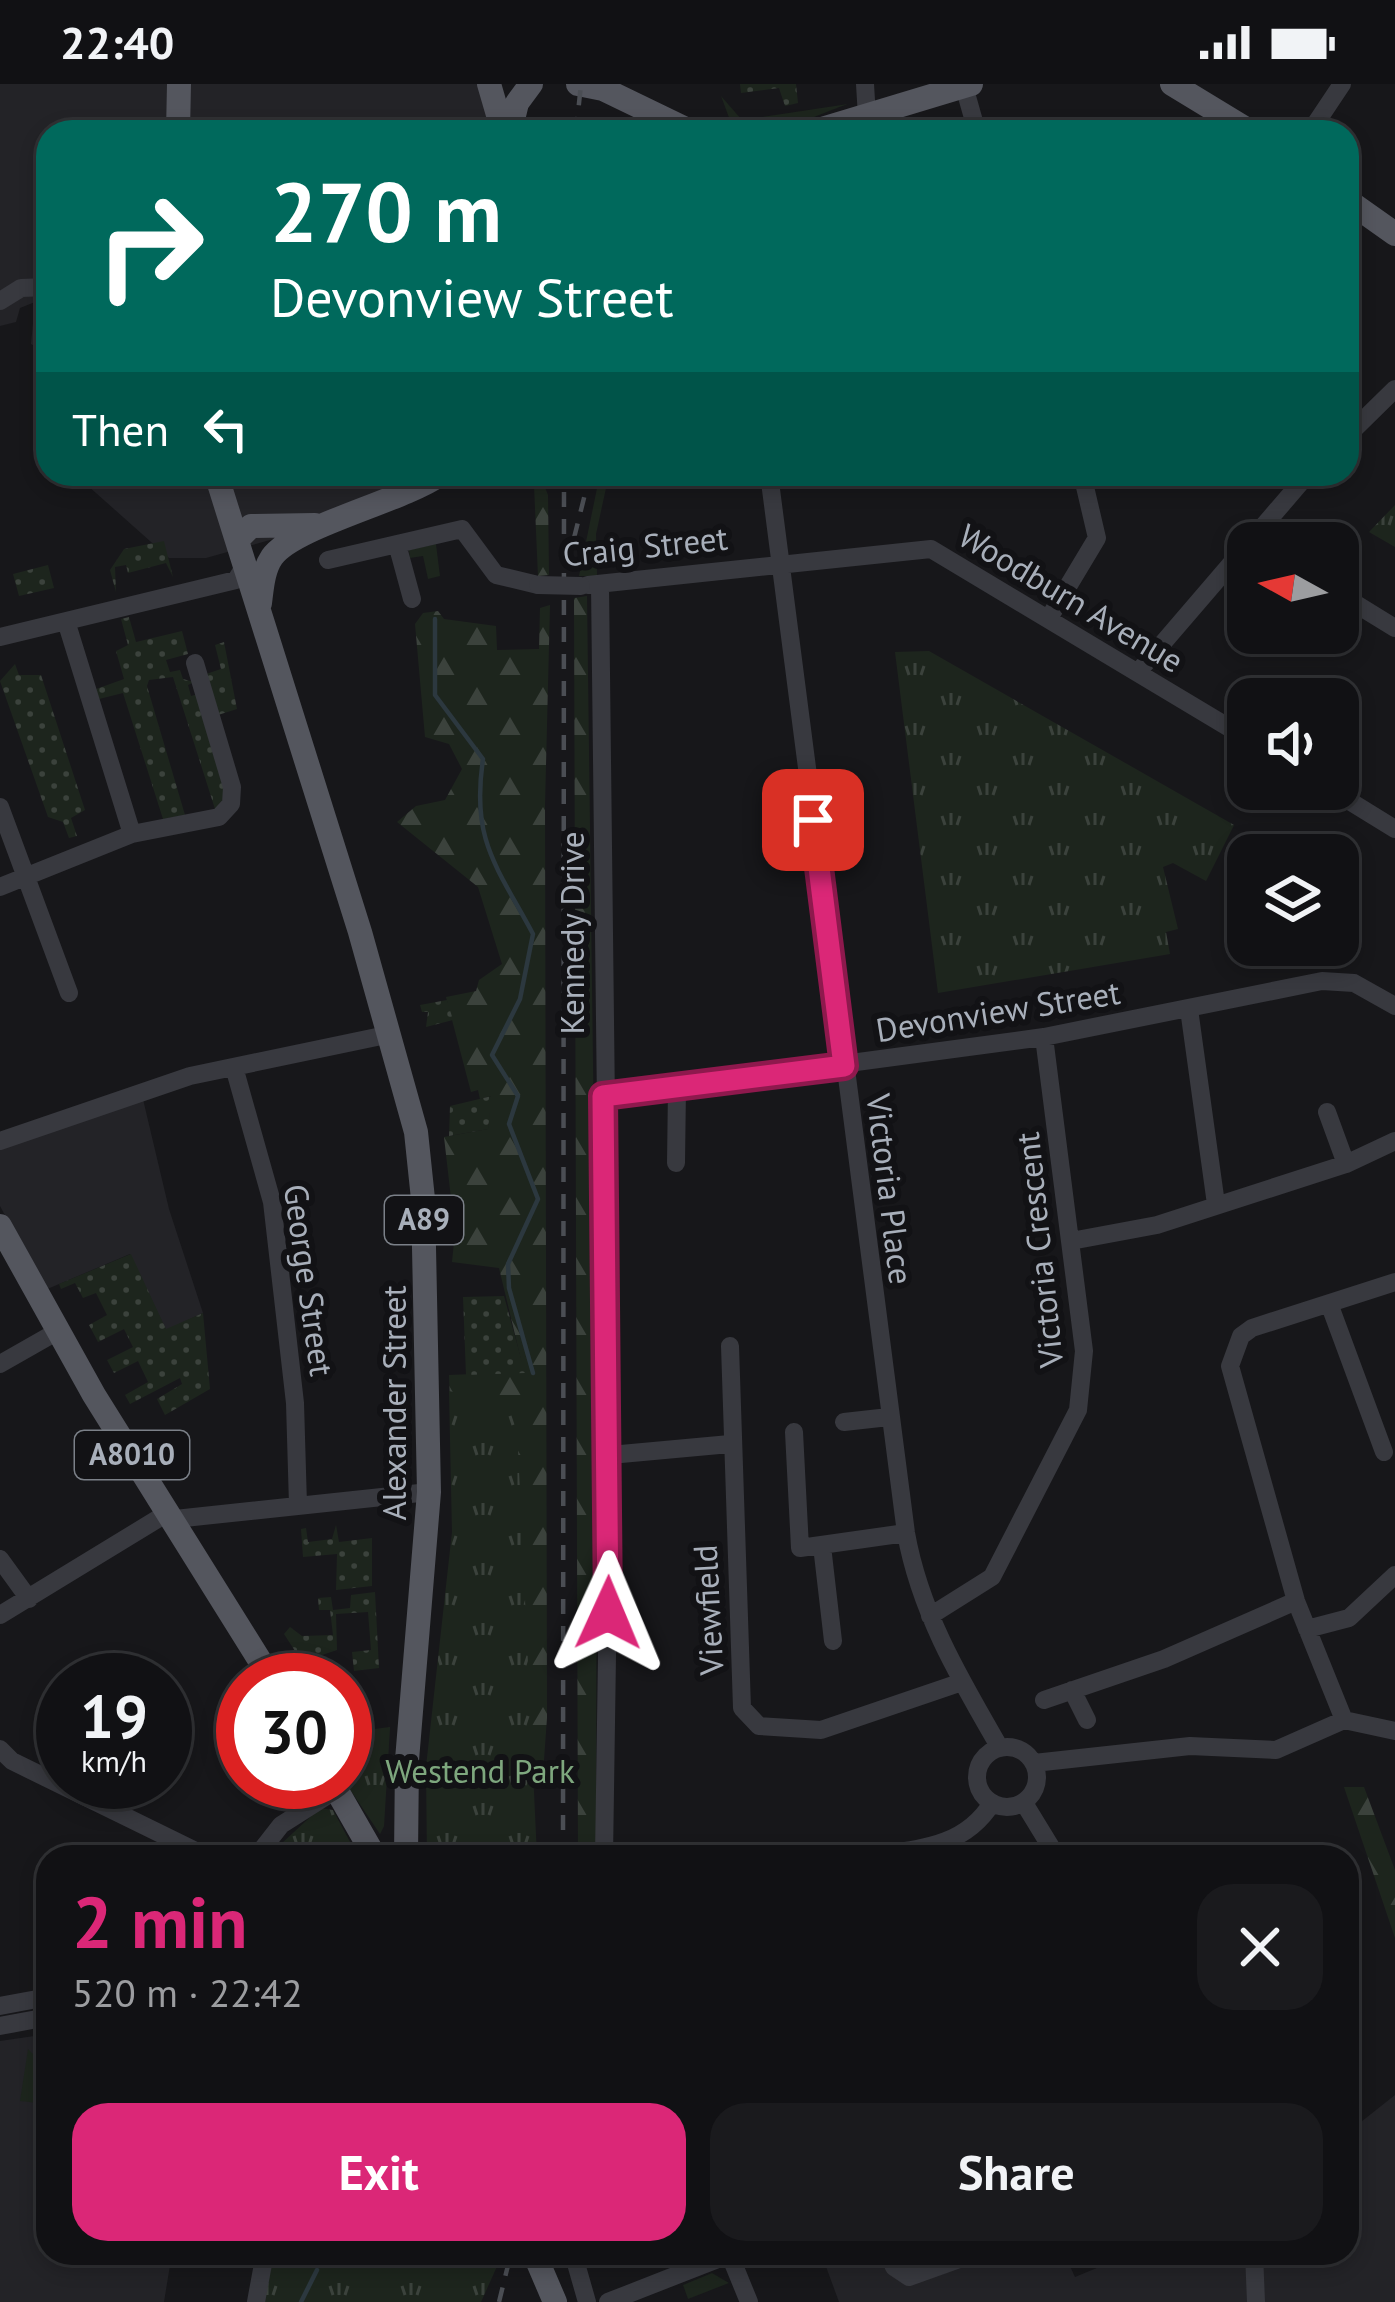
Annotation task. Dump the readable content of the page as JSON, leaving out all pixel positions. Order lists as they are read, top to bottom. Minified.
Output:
{"streets":{"main road":["A89","Alexander Street","A8010"],"street":["Craig Street","Woodburn Avenue","Kennedy Drive","Devonview Street","Victoria Place","Victoria Crescent","George Street","Viewfield"]},"crossings":[["Craig Street","Woodburn Avenue"],["Craig Street","Kennedy Drive"],["Craig Street","Victoria Place"],["Woodburn Avenue","Victoria Place"],["Kennedy Drive","Devonview Street"],["Devonview Street","Victoria Place"],["Devonview Street","Victoria Crescent"],["Victoria Place","Victoria Crescent"],["Victoria Place","Viewfield"]],"parks":["Westend Park"],"north":"left","page":{"status":"22:40","turn":["270 m","Devonview Street"],"then":"Then","speed":"19 km/h","limit":"30","heading":["2 min","520 m · 22:42"],"buttons":["Exit","Share"]}}
